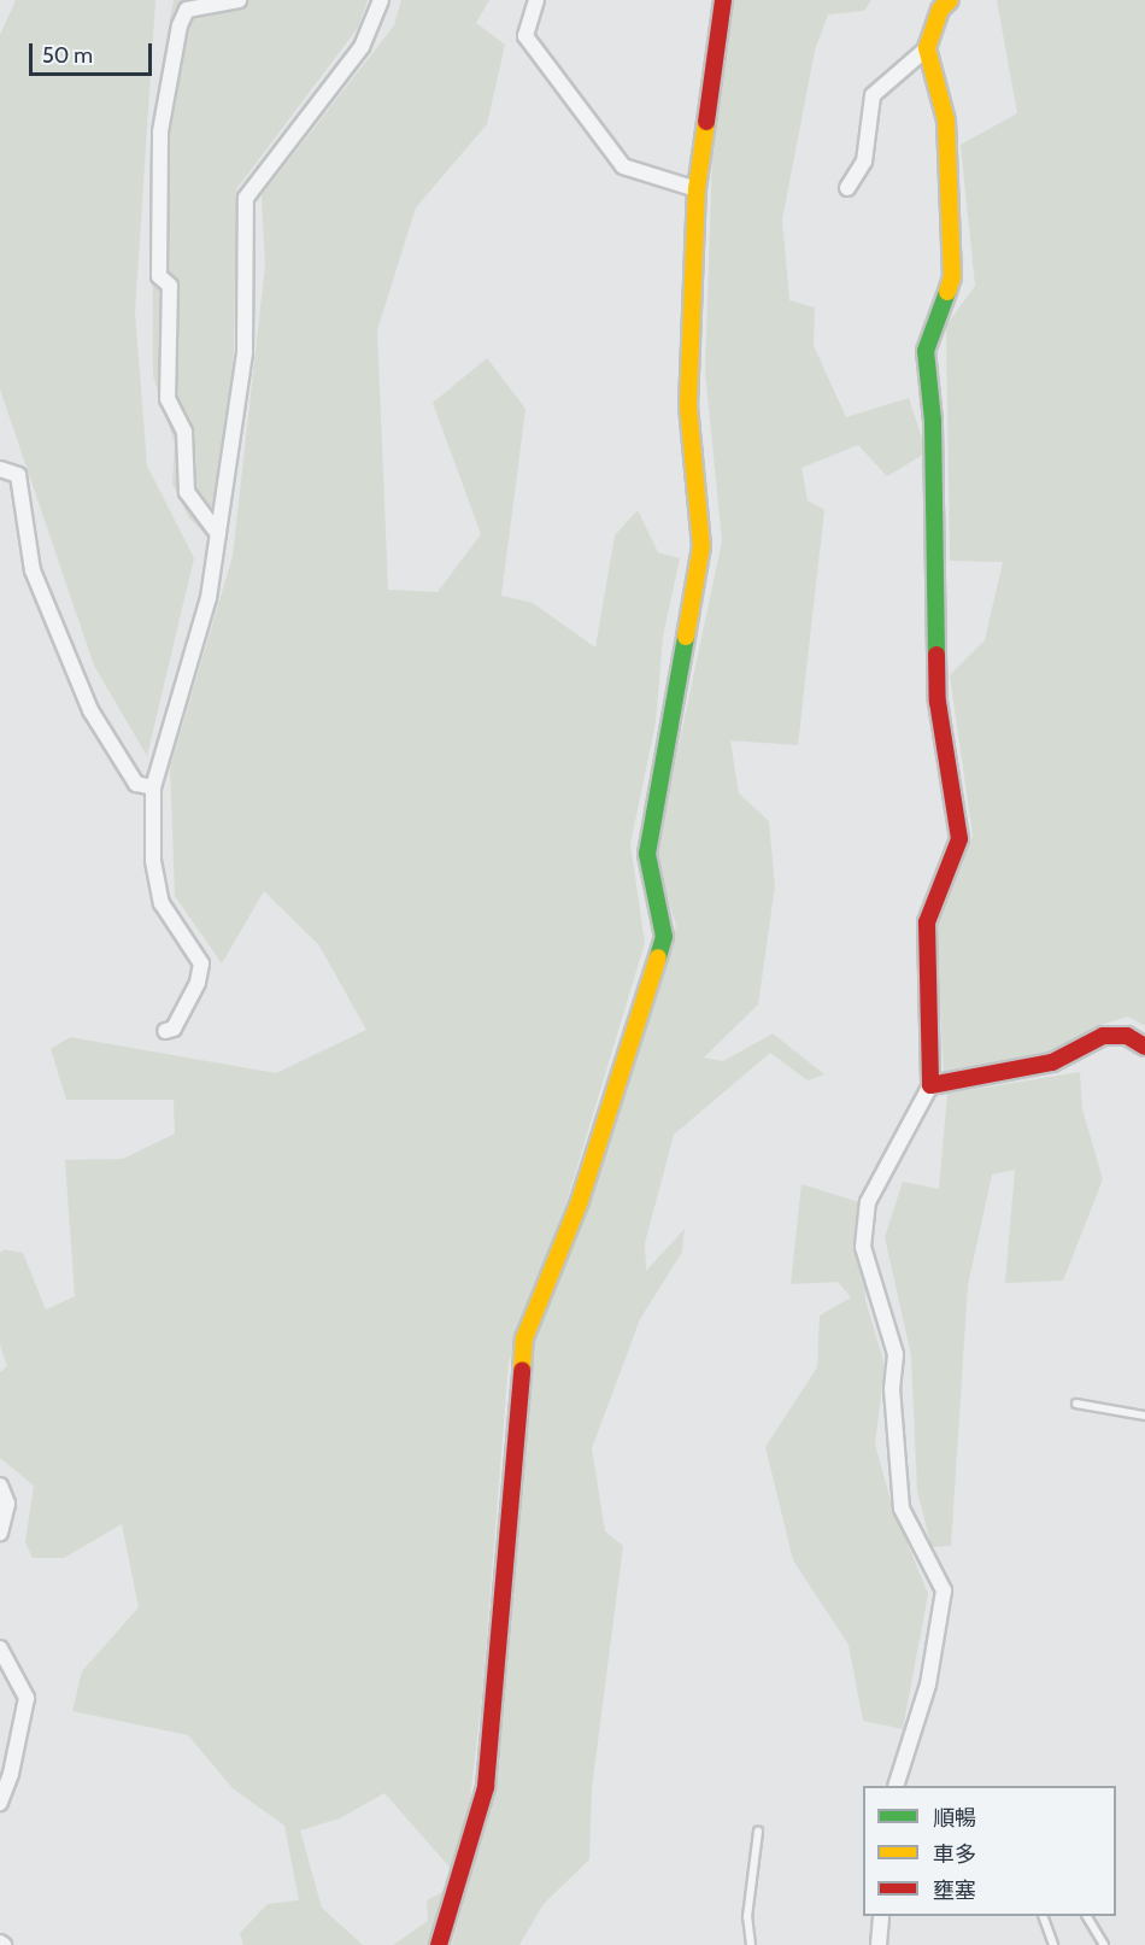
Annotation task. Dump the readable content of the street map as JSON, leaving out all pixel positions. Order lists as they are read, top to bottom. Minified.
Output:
{"legend":["順暢","車多","壅塞"],"scale_bar":"50 m"}
